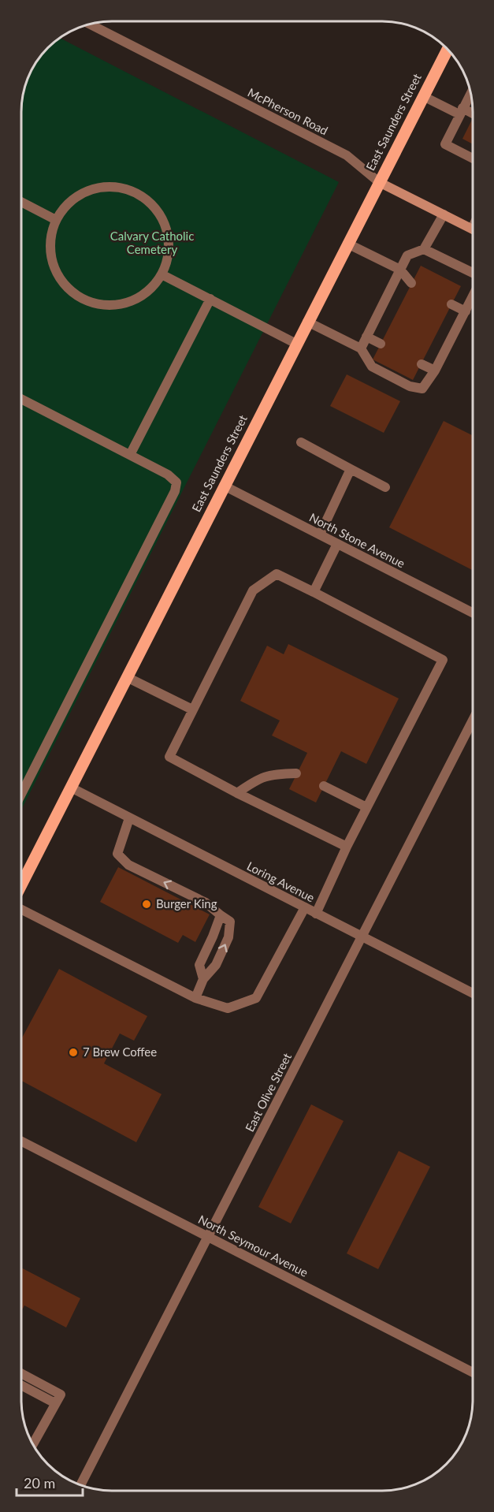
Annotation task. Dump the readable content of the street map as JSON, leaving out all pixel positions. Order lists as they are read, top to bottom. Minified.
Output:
{"streets":{"main road":["McPherson Road","East Saunders Street"],"street":["North Stone Avenue","Loring Avenue","East Olive Street","North Seymour Avenue"]},"crossings":[["McPherson Road","East Saunders Street"],["East Saunders Street","North Stone Avenue"],["East Saunders Street","Loring Avenue"],["Loring Avenue","East Olive Street"],["East Olive Street","North Seymour Avenue"]],"parks":["Calvary Catholic Cemetery"],"places":["Burger King","7 Brew Coffee"],"scale_bar":"20 m"}
